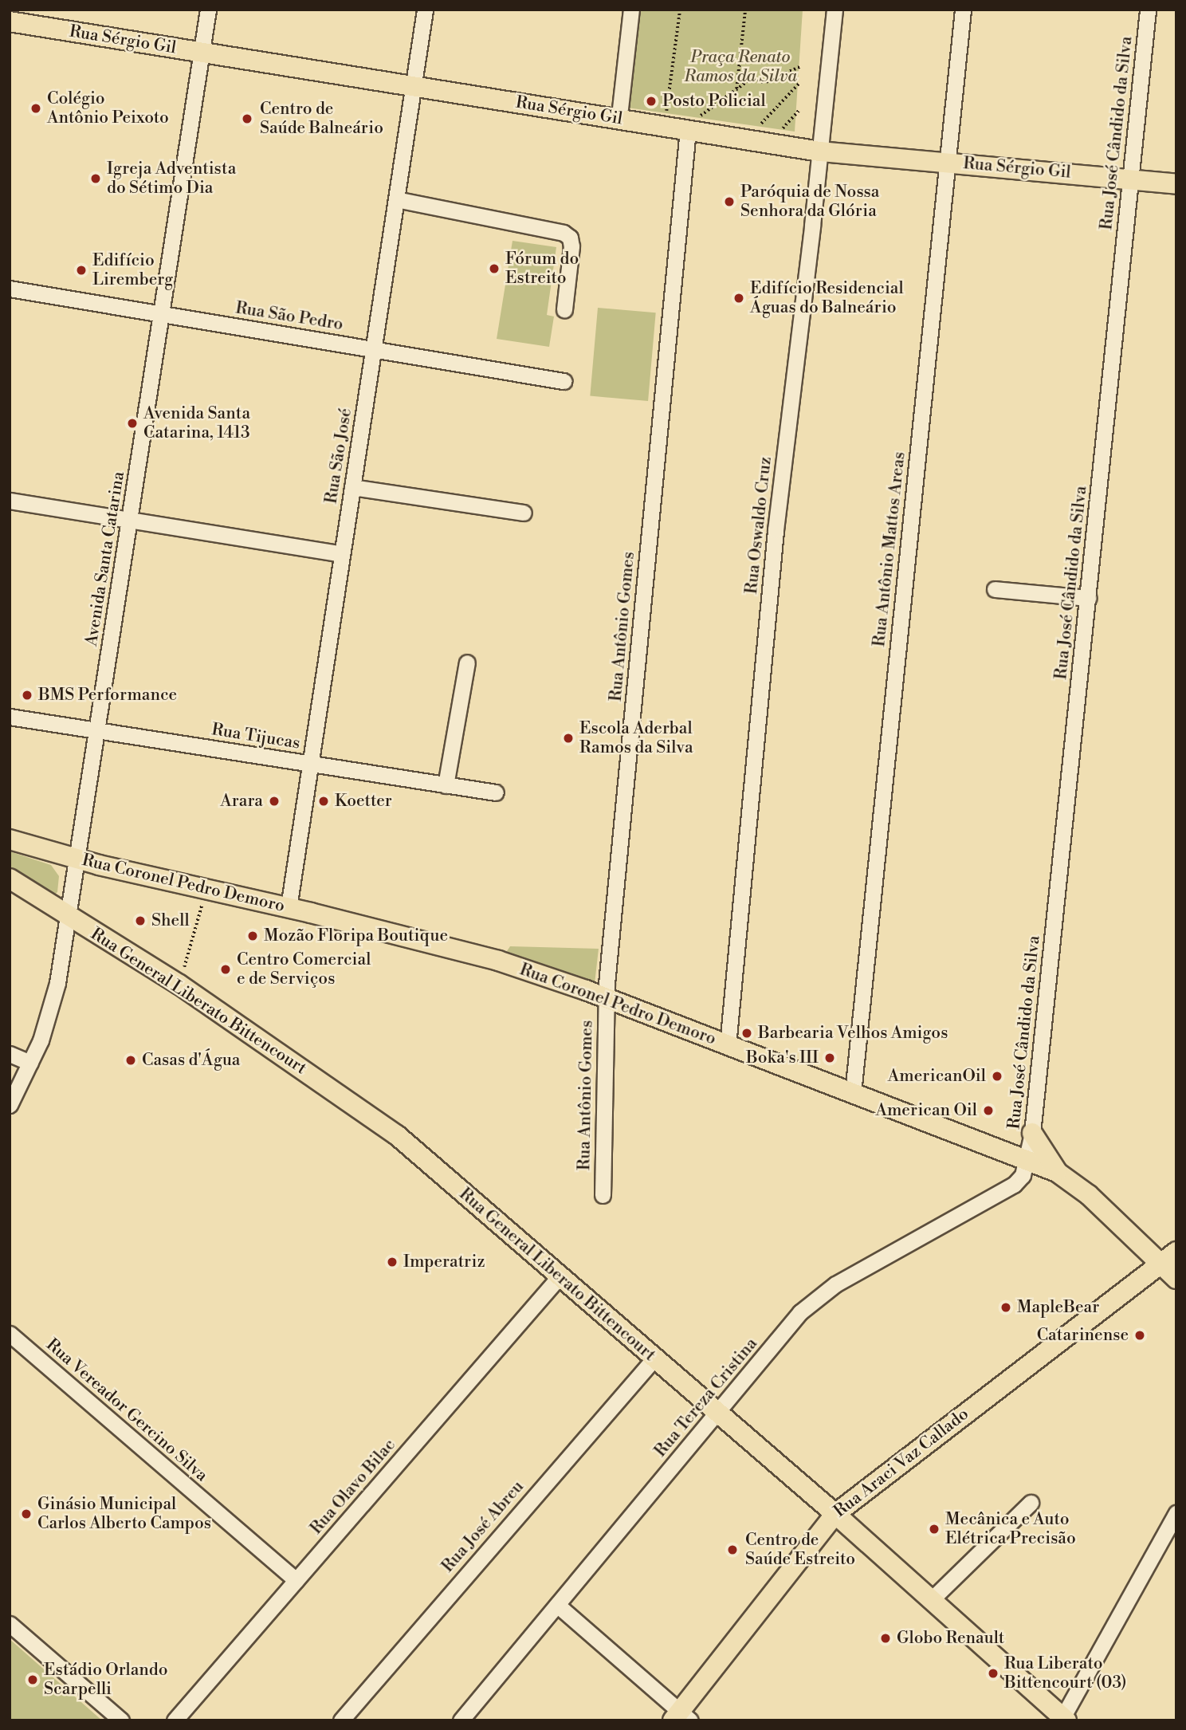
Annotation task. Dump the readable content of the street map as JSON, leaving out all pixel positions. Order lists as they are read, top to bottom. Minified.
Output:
{"streets":{"main road":["Rua Sérgio Gil","Rua Coronel Pedro Demoro","Rua General Liberato Bittencourt","Rua Araci Vaz Callado"],"street":["Rua José Cândido da Silva","Rua São Pedro","Rua São José","Rua Oswaldo Cruz","Rua Antônio Mattos Areas","Avenida Santa Catarina","Rua Antônio Gomes","Rua Tijucas","Rua Tereza Cristina","Rua Vereador Gercino Silva","Rua Olavo Bilac","Rua José Abreu"]},"crossings":[["Rua Sérgio Gil","Rua José Cândido da Silva"],["Rua Sérgio Gil","Rua São José"],["Rua Sérgio Gil","Rua Oswaldo Cruz"],["Rua Sérgio Gil","Rua Antônio Mattos Areas"],["Rua Sérgio Gil","Avenida Santa Catarina"],["Rua Sérgio Gil","Rua Antônio Gomes"],["Rua José Cândido da Silva","Rua Coronel Pedro Demoro"],["Rua José Cândido da Silva","Rua Tereza Cristina"],["Rua São Pedro","Rua São José"],["Rua São Pedro","Avenida Santa Catarina"],["Rua São José","Rua Tijucas"],["Rua São José","Rua Coronel Pedro Demoro"],["Rua Oswaldo Cruz","Rua Coronel Pedro Demoro"],["Rua Antônio Mattos Areas","Rua Coronel Pedro Demoro"],["Avenida Santa Catarina","Rua Tijucas"],["Avenida Santa Catarina","Rua Coronel Pedro Demoro"],["Avenida Santa Catarina","Rua General Liberato Bittencourt"],["Rua Antônio Gomes","Rua Coronel Pedro Demoro"],["Rua Coronel Pedro Demoro","Rua Tereza Cristina"],["Rua Coronel Pedro Demoro","Rua Araci Vaz Callado"],["Rua General Liberato Bittencourt","Rua Tereza Cristina"],["Rua General Liberato Bittencourt","Rua Araci Vaz Callado"],["Rua General Liberato Bittencourt","Rua Olavo Bilac"],["Rua General Liberato Bittencourt","Rua José Abreu"],["Rua Vereador Gercino Silva","Rua Olavo Bilac"]],"parks":["Praça Renato Ramos da Silva"],"places":["Posto Policial","Colégio Antônio Peixoto","Centro de Saúde Balneário","Igreja Adventista do Sétimo Dia","Paróquia de Nossa Senhora da Glória","Fórum do Estreito","Edifício Liremberg","Edifício Residencial Águas do Balneário","Avenida Santa Catarina, 1413","BMS Performance","Escola Aderbal Ramos da Silva","Arara","Koetter","Shell","Mozão Floripa Boutique","Centro Comercial e de Serviços","Barbearia Velhos Amigos","Boka's III","Casas d'Água","AmericanOil","American Oil","Imperatriz","MapleBear","Catarinense","Ginásio Municipal Carlos Alberto Campos","Mecânica e Auto Elétrica Precisão","Centro de Saúde Estreito","Globo Renault","Rua Liberato Bittencourt (03)","Estádio Orlando Scarpelli"]}
